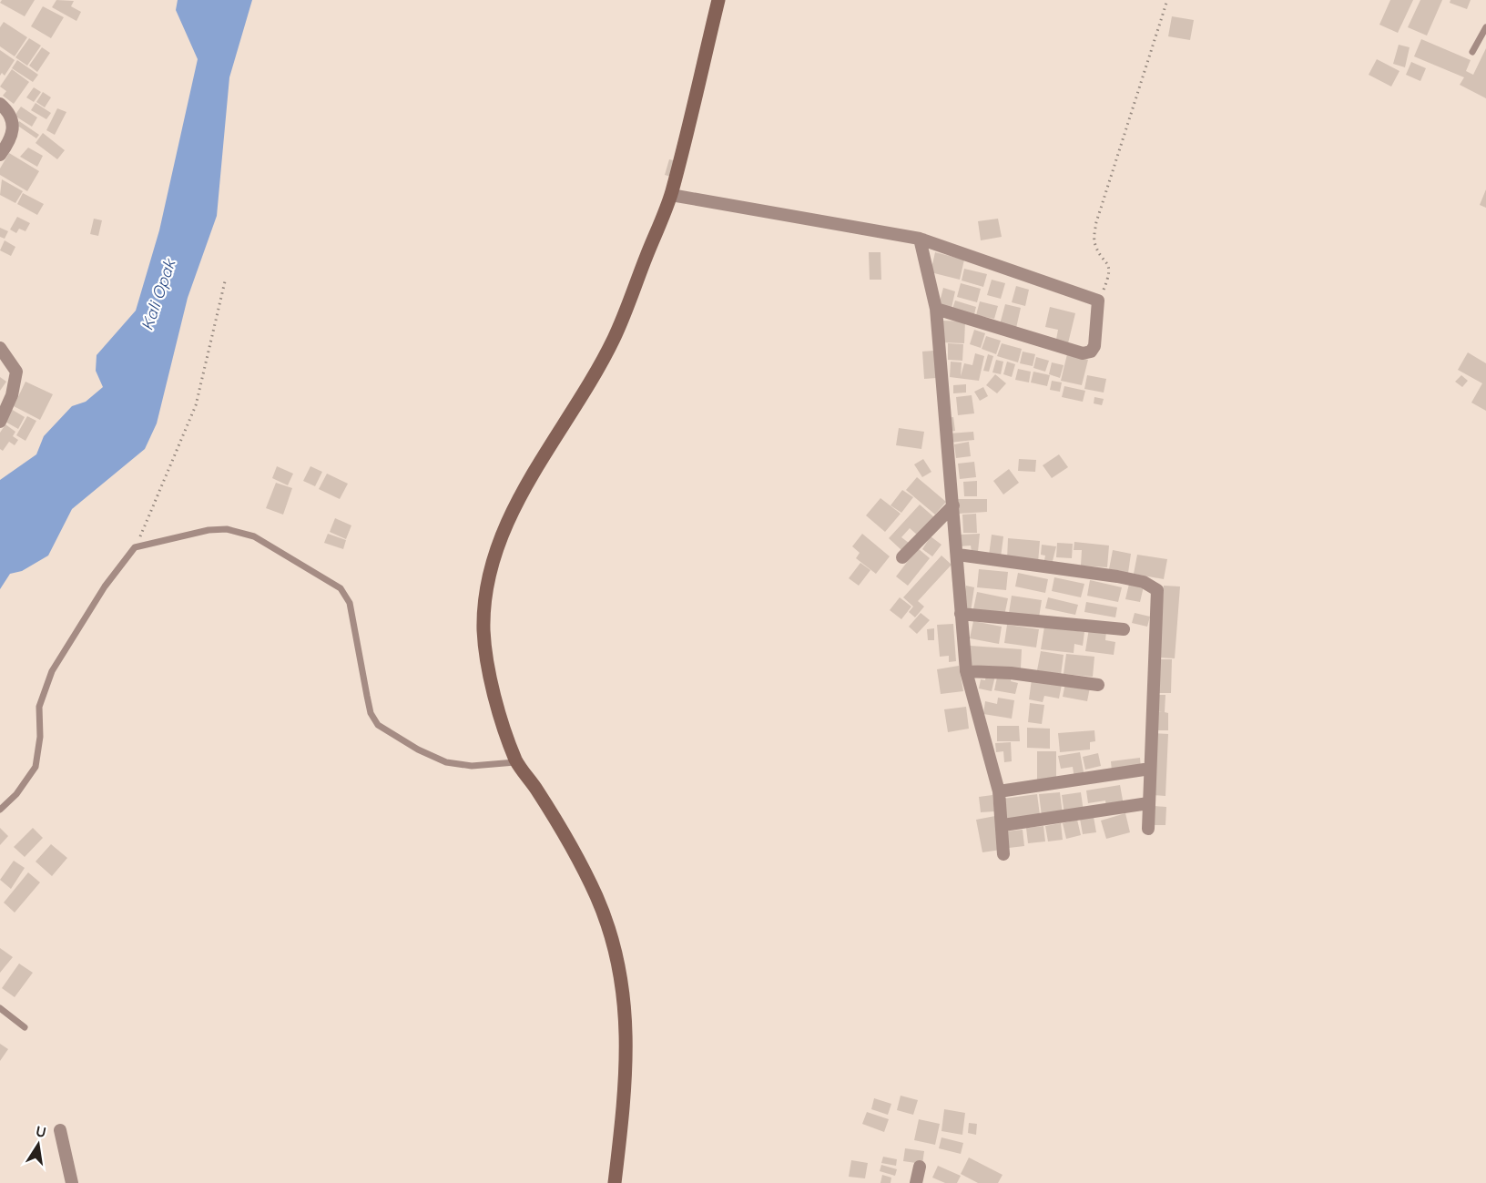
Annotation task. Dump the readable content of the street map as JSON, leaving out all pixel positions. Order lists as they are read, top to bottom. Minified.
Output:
{"water":["Kali Opak"],"north":"top"}
